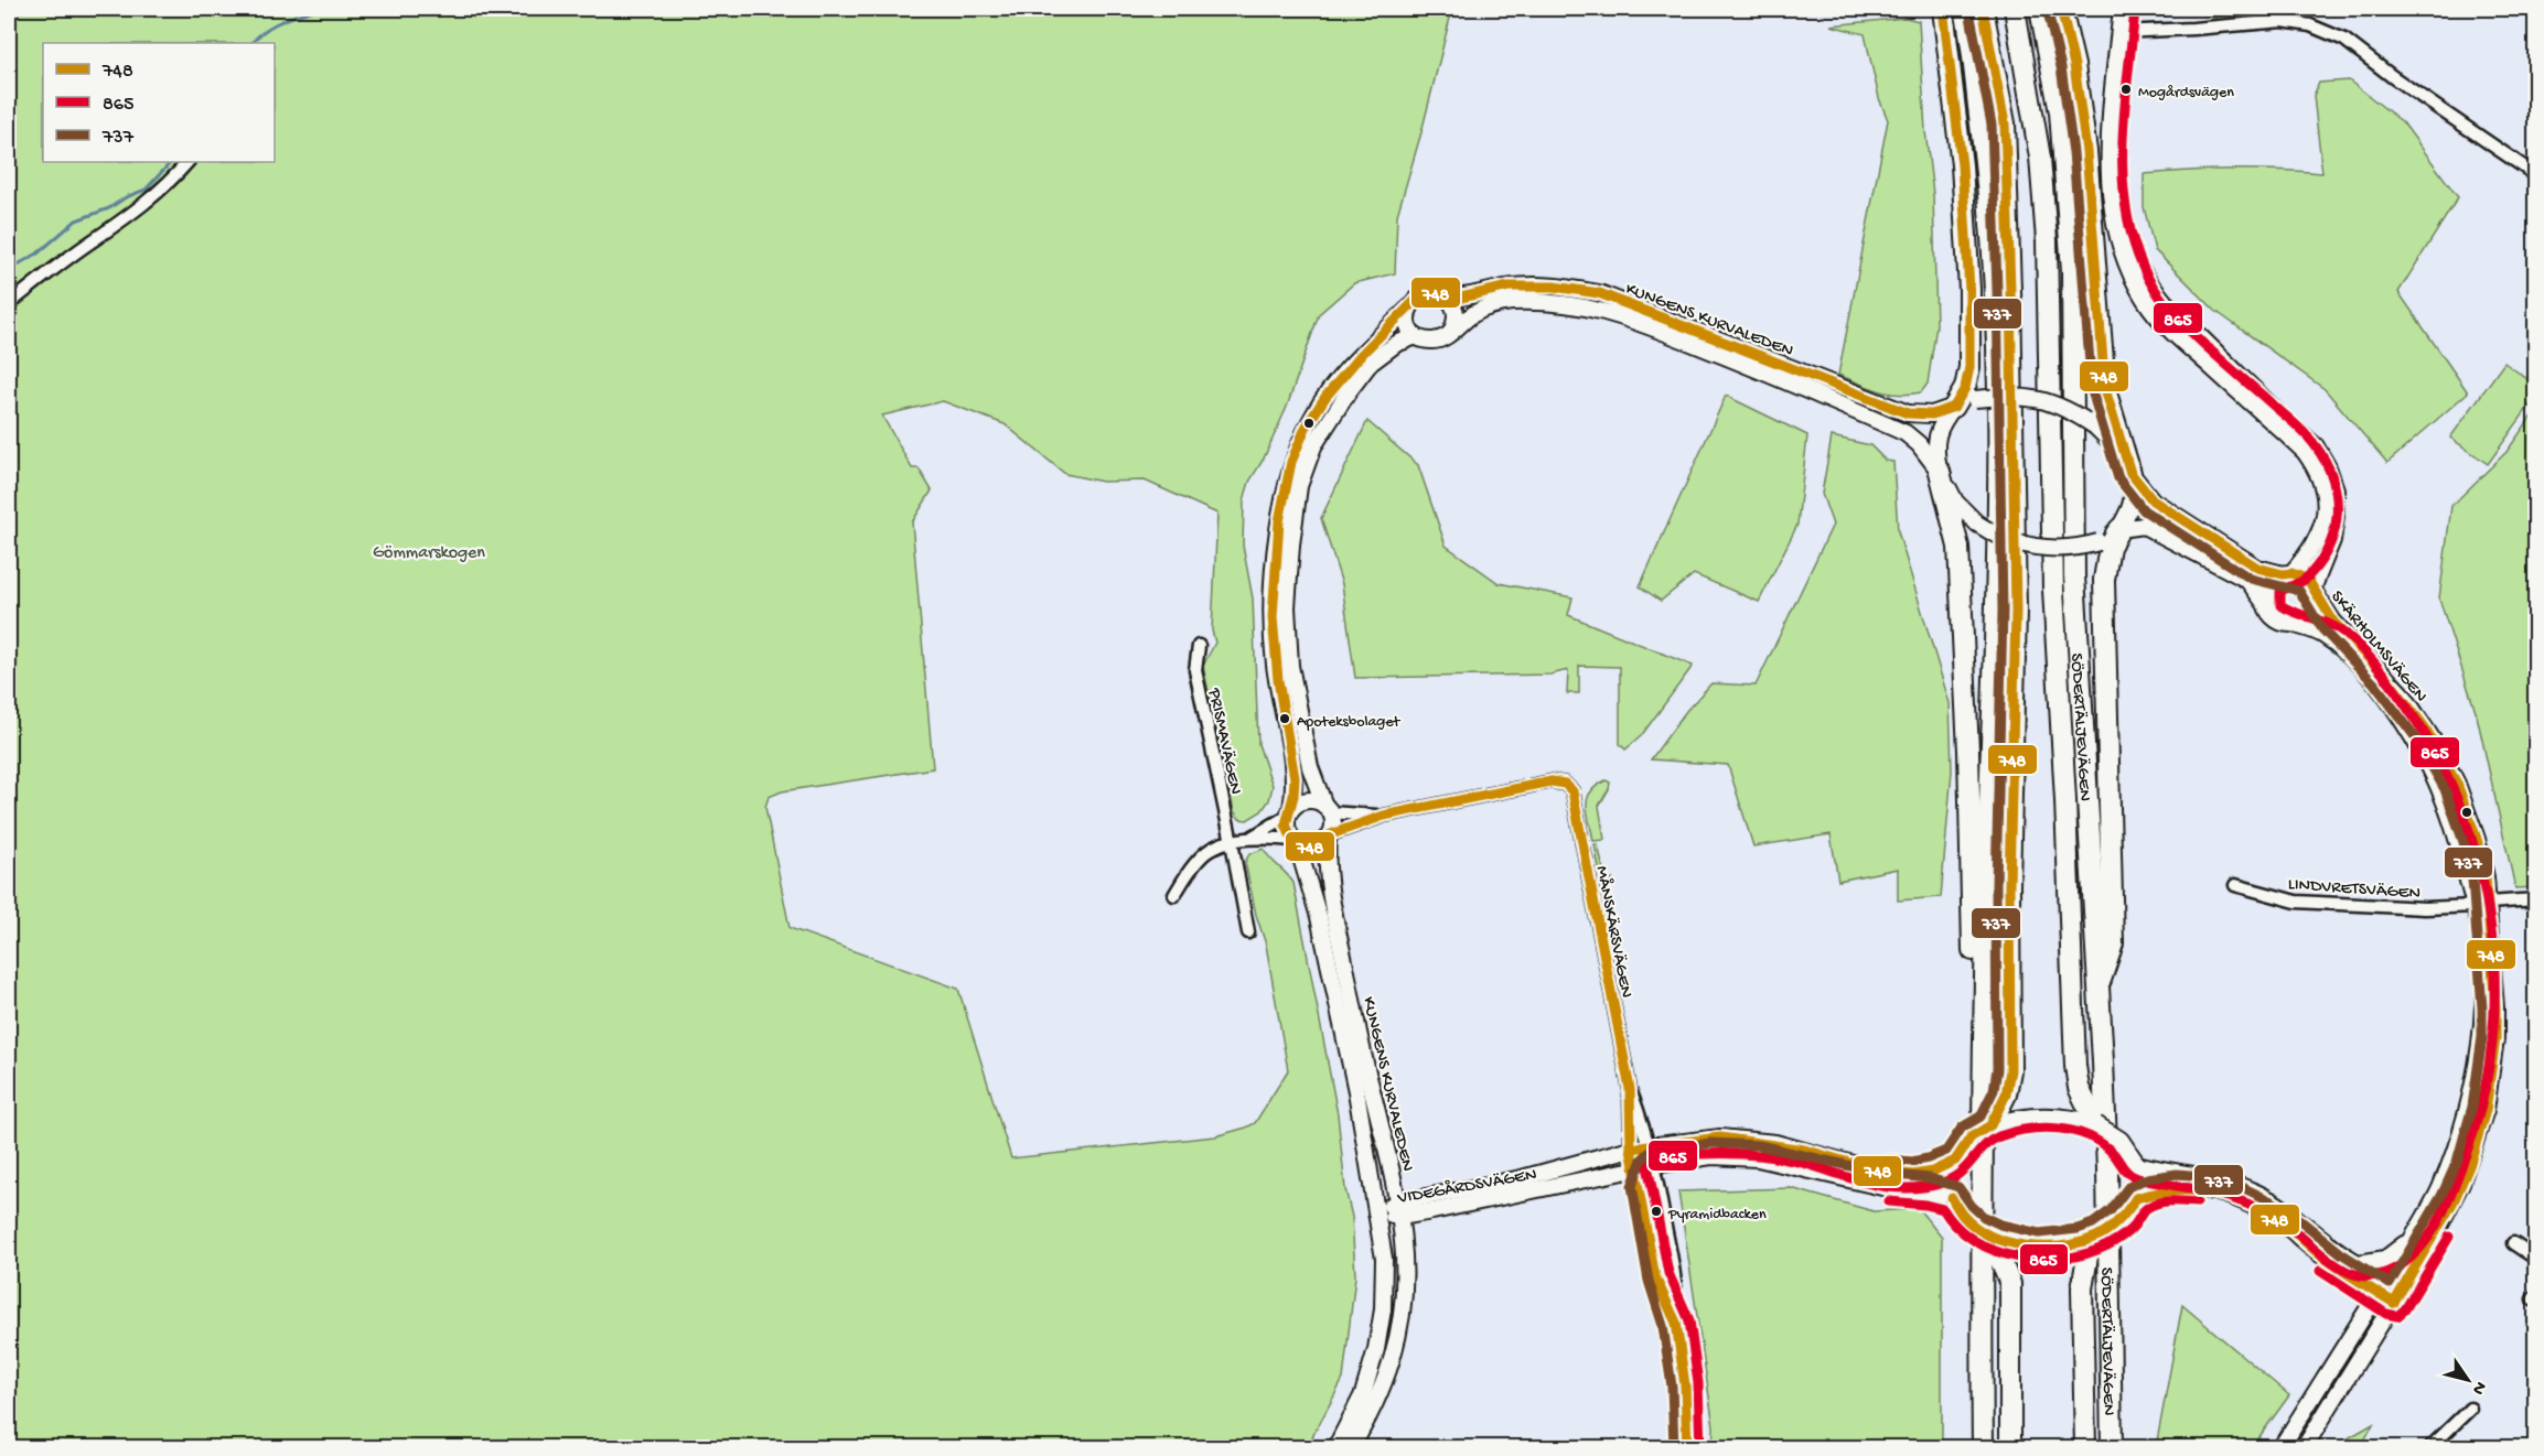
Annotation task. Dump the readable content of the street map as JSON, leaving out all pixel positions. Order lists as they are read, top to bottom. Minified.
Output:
{"streets":{"highway":["SÖDERTÄLJEVÄGEN"],"street":["KUNGENS KURVALEDEN","SKÄRHOLMSVÄGEN","PRISMAVÄGEN","LINDVRETSVÄGEN","MÅNSKÄRSVÄGEN","VIDEGÅRDSVÄGEN"]},"crossings":[["KUNGENS KURVALEDEN","VIDEGÅRDSVÄGEN"],["SKÄRHOLMSVÄGEN","LINDVRETSVÄGEN"],["MÅNSKÄRSVÄGEN","VIDEGÅRDSVÄGEN"]],"parks":["Gömmarskogen"],"places":["Mogårdsvägen","Apoteksbolaget","Pyramidbacken"],"lines":["transit line 748","transit line 865","transit line 737"],"legend":["748","865","737"],"north":"bottom right"}
